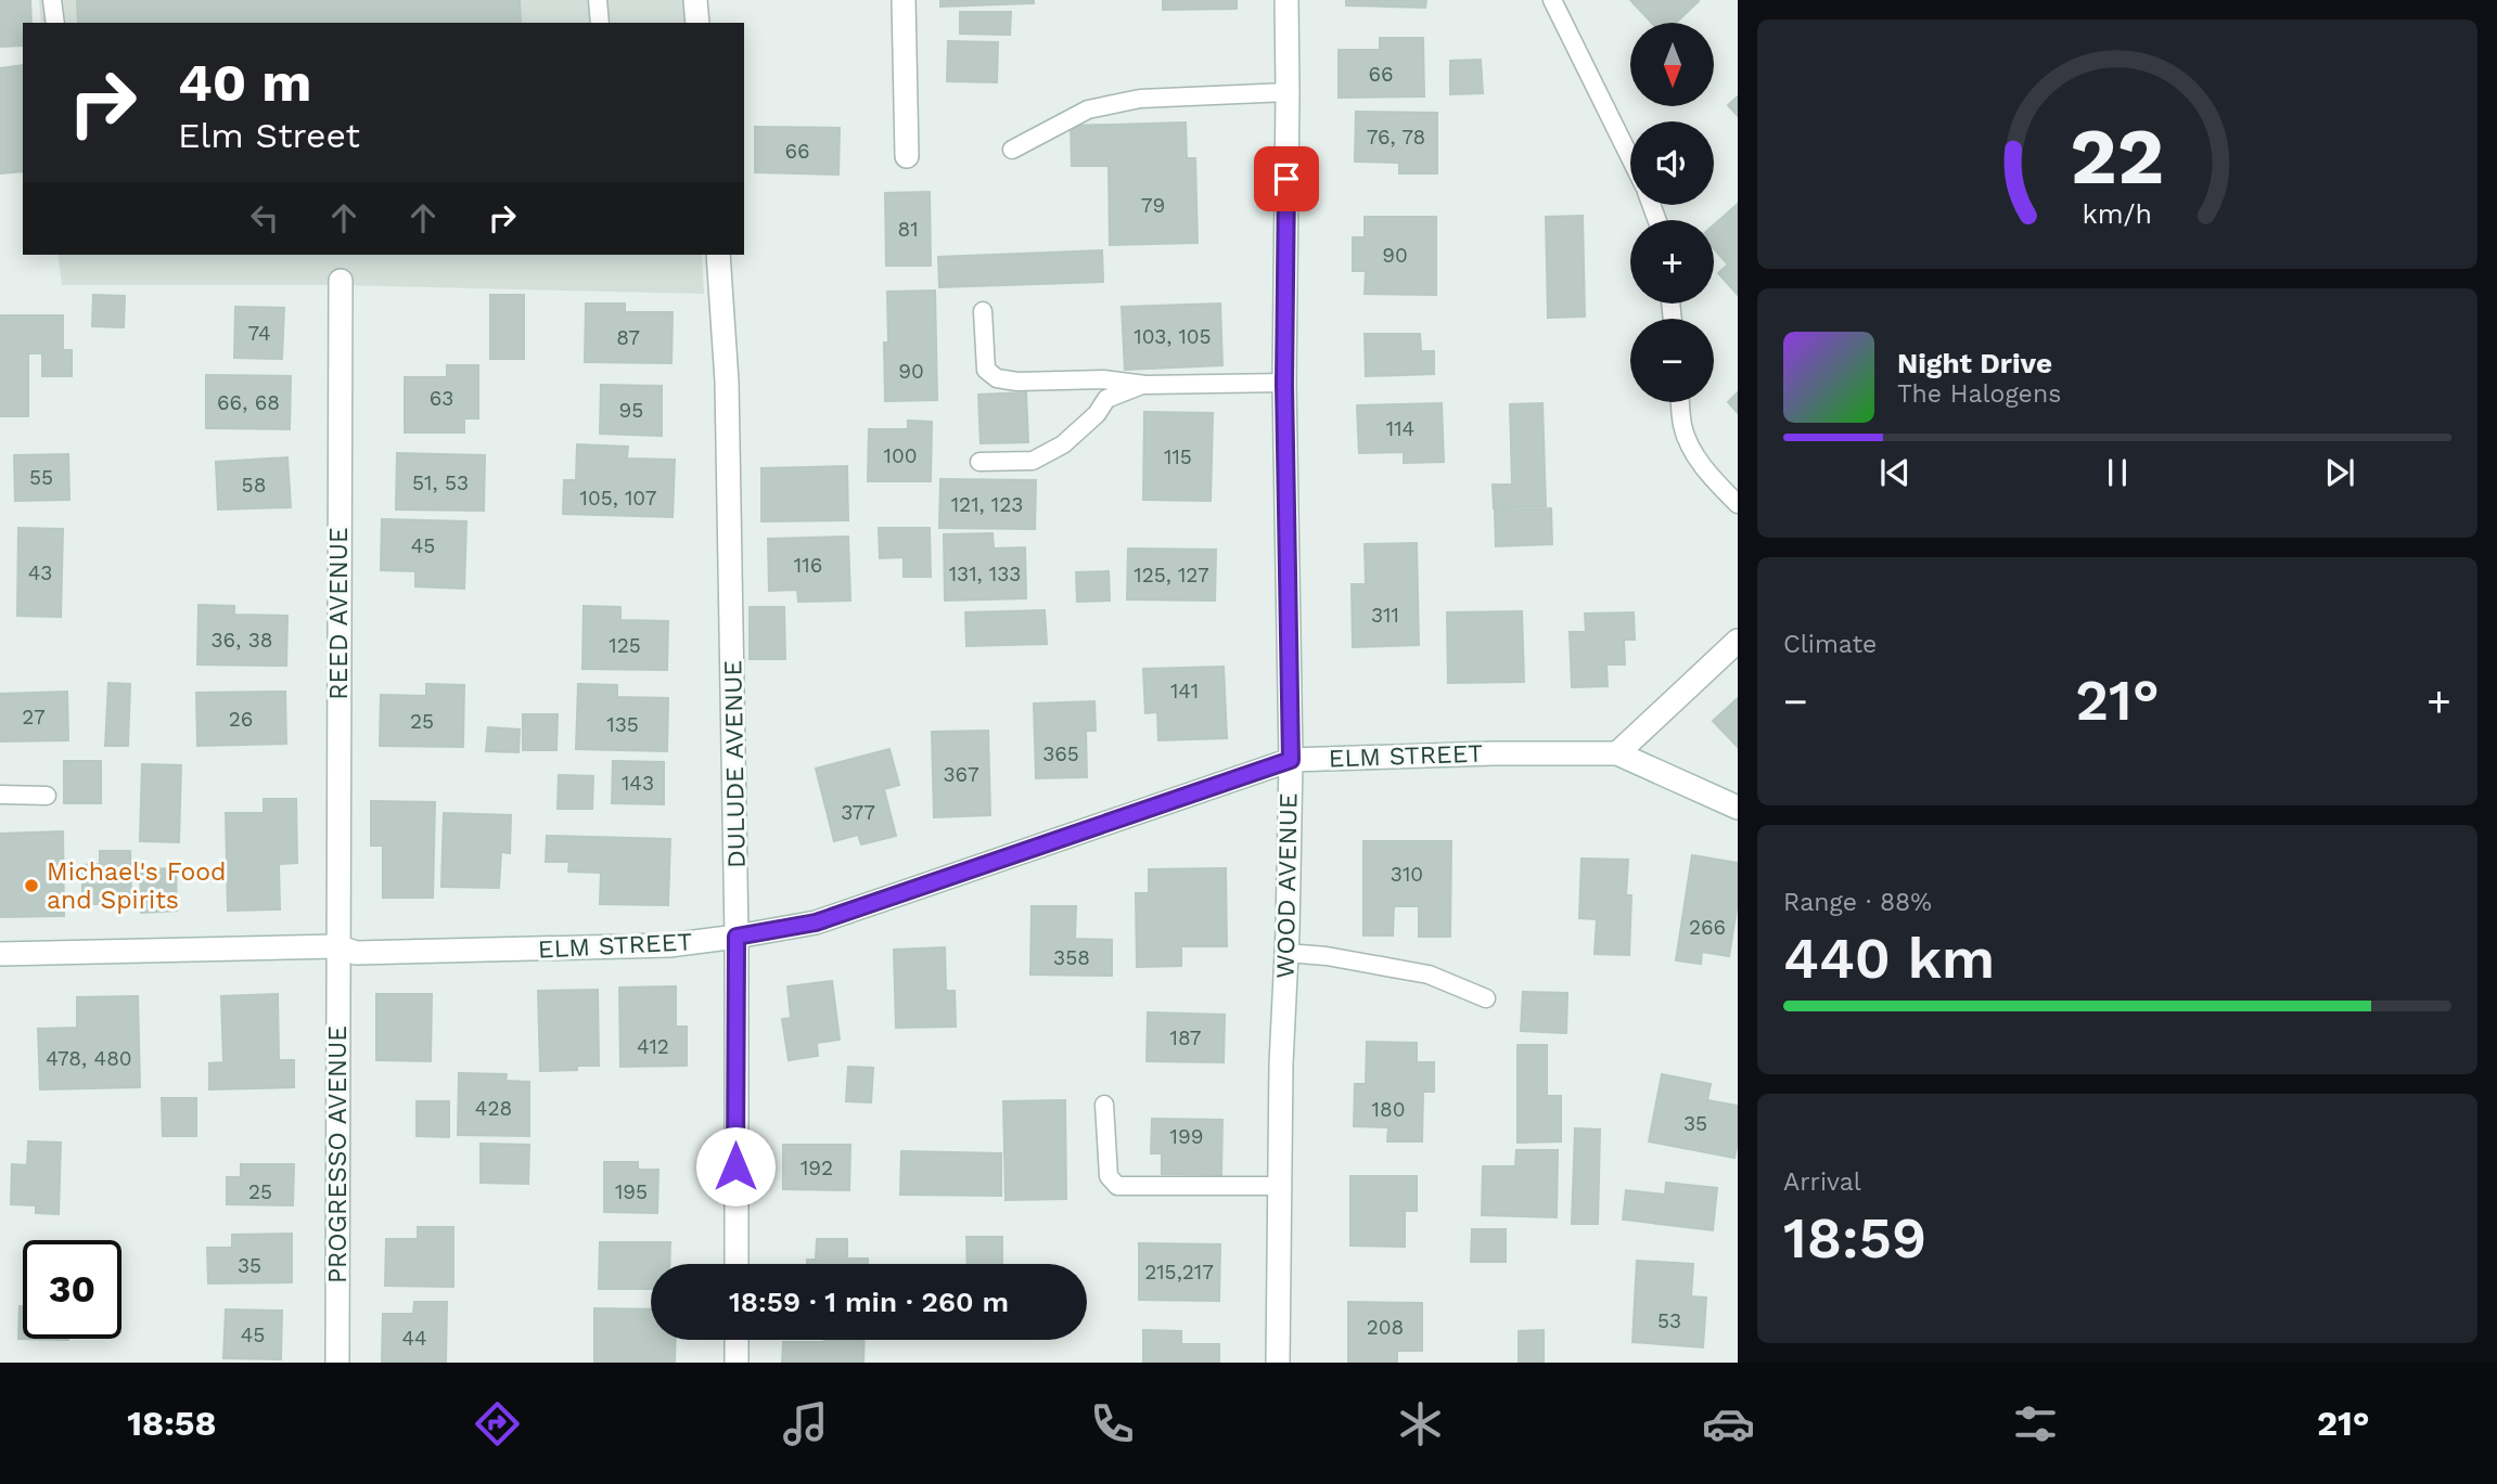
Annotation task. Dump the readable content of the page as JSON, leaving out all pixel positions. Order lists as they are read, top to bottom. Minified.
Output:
{"streets":{"street":["REED AVENUE","ELM STREET","DULUDE AVENUE","WOOD AVENUE","PROGRESSO AVENUE"]},"crossings":[["REED AVENUE","ELM STREET"],["REED AVENUE","PROGRESSO AVENUE"],["ELM STREET","DULUDE AVENUE"],["ELM STREET","WOOD AVENUE"],["ELM STREET","PROGRESSO AVENUE"]],"places":["Michael's Food and Spirits"],"house_numbers":["66","76, 78","66","79","81","90","74","103, 105","87","90","63","66, 68","95","114","100","115","55","51, 53","58","105, 107","121, 123","45","116","43","131, 133","125, 127","311","36, 38","125","141","27","26","25","135","365","367","143","377","310","266","358","187","412","478, 480","428","180","35","199","192","25","195","35","215,217","53","208","45","44"],"north":"bottom","page":{"map_buttons":["+","−"],"turn":["40 m","Elm Street"],"song":["Night Drive","The Halogens"],"tile":["Climate",["Range · 88%","440 km"],["Arrival","18:59"]],"heat":["−","21°","+"],"limit":"30","trip":"18:59 · 1 min · 260 m","tabs":["18:58","21°"],"gauge":["22","km/h"]}}
